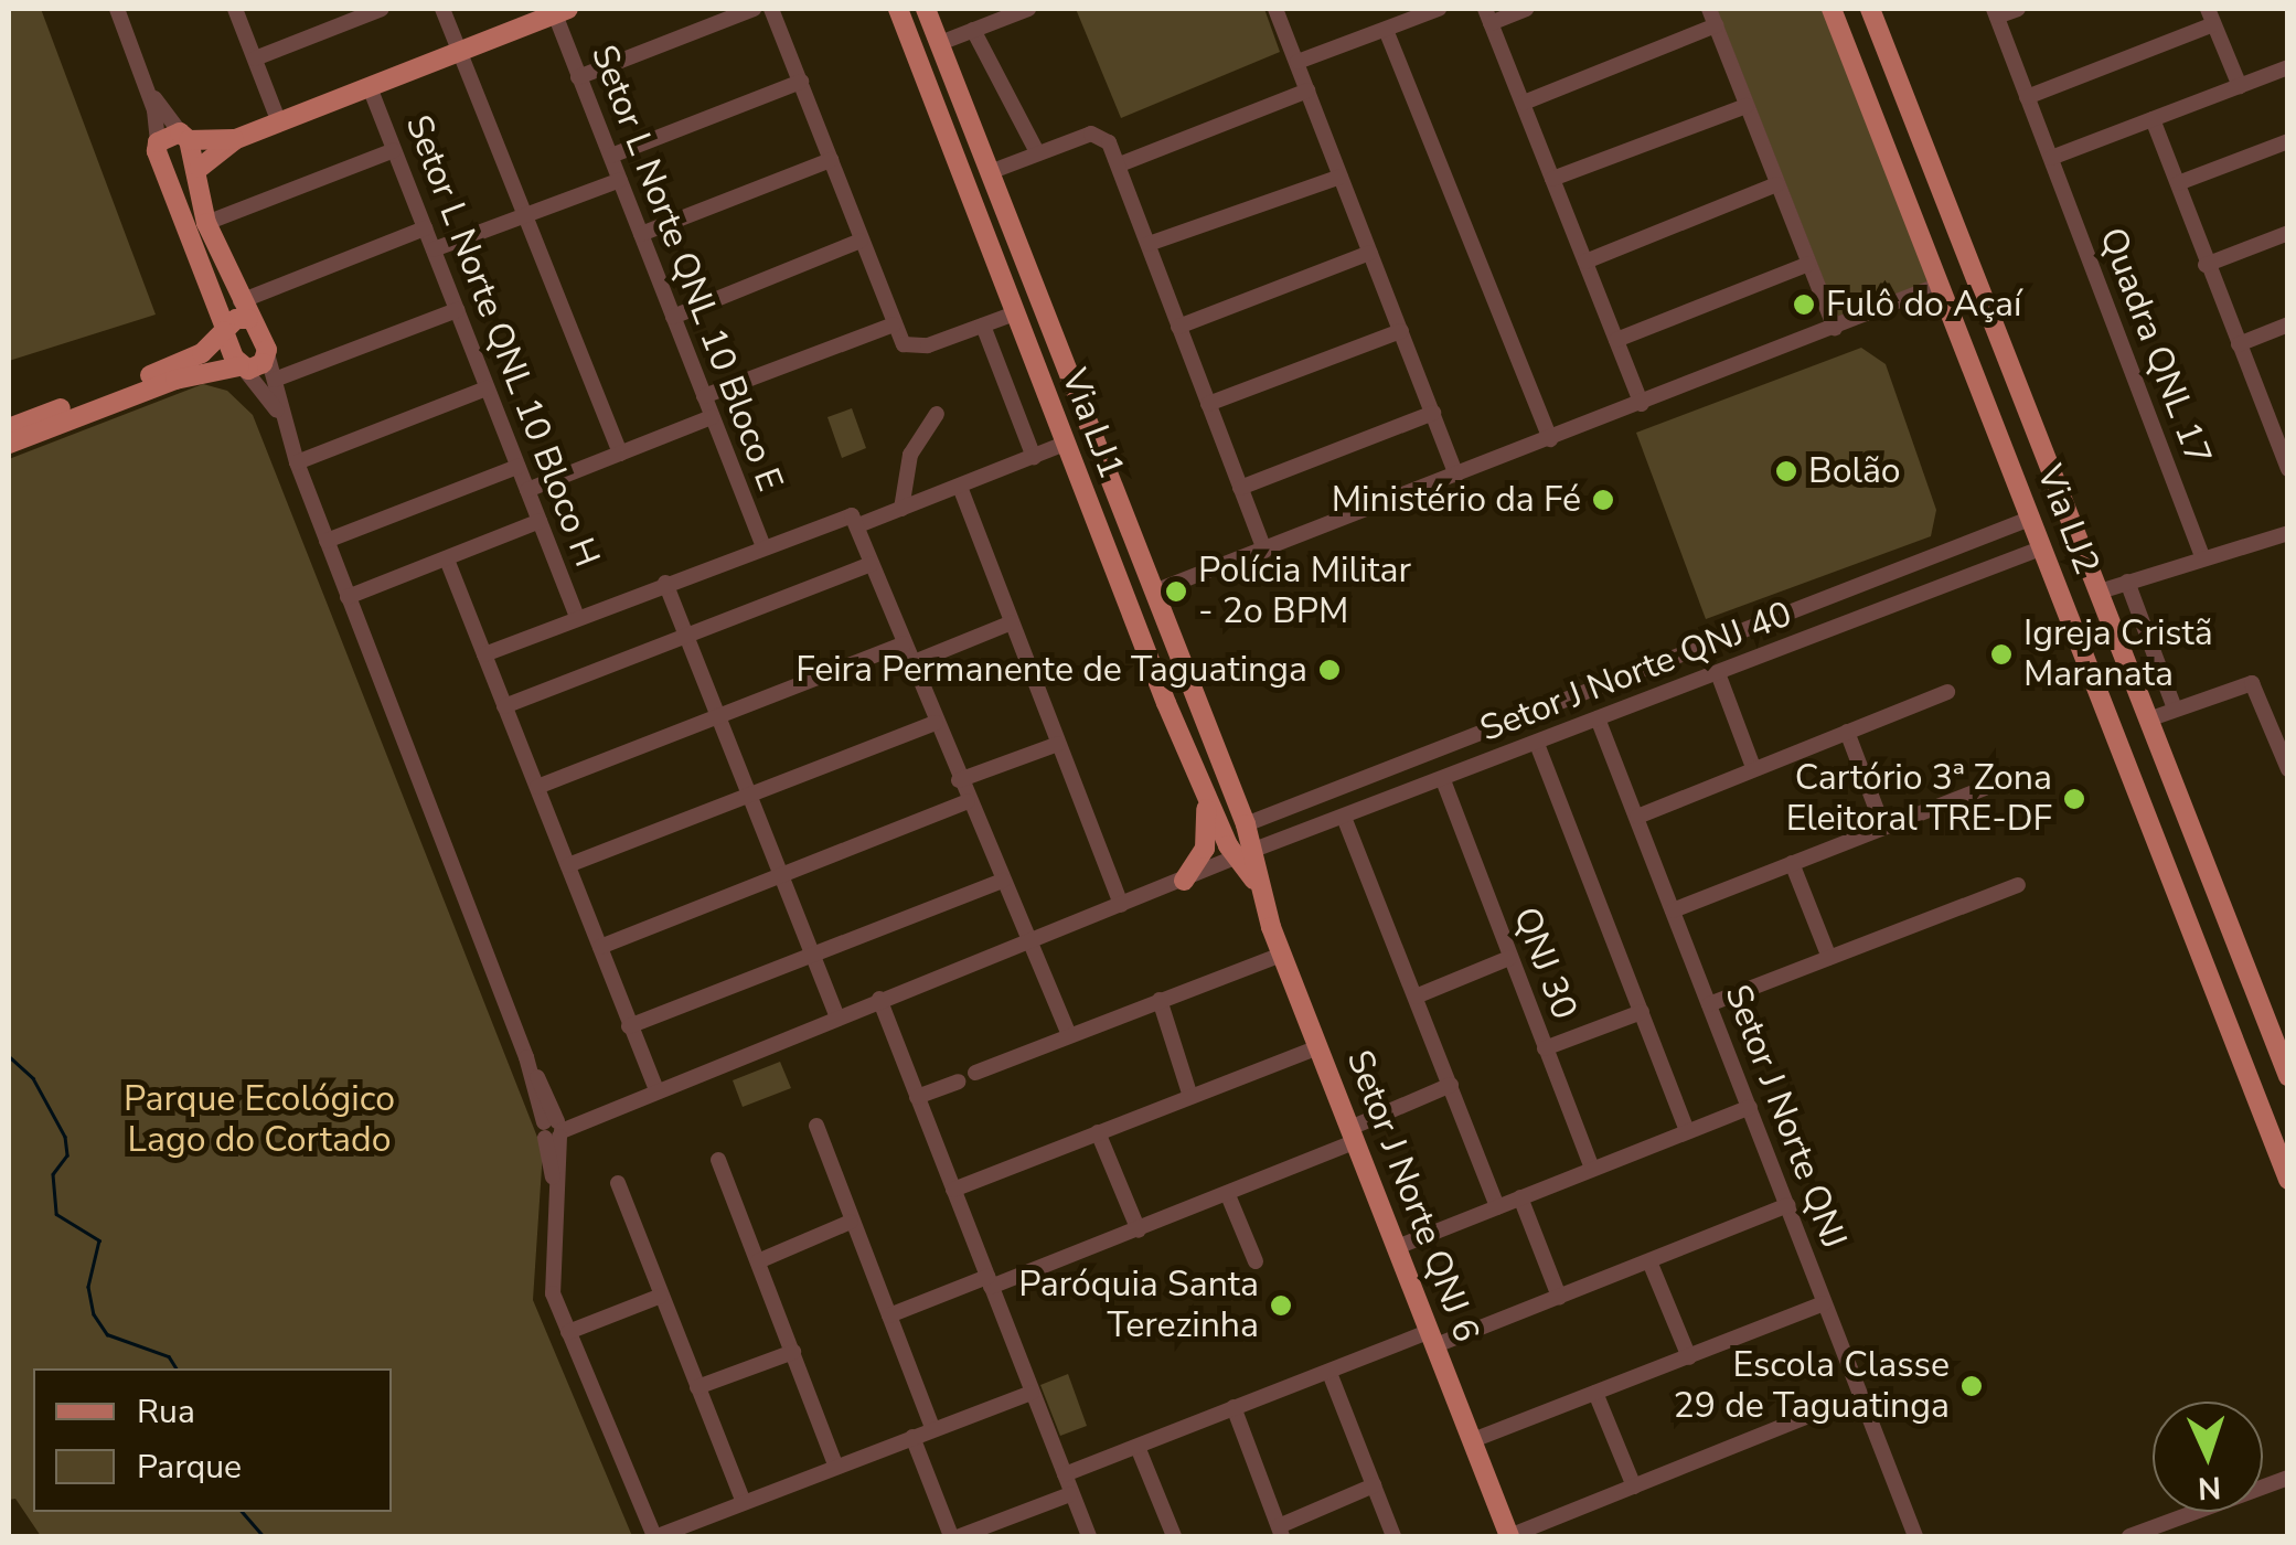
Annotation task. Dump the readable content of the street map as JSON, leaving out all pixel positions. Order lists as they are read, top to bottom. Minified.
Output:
{"streets":{"main road":["Via LJ1","Via LJ2","Setor J Norte QNJ 6"],"street":["Setor L Norte QNL 10 Bloco E","Setor L Norte QNL 10 Bloco H","Quadra QNL 17","Setor J Norte QNJ 40","QNJ 30","Setor J Norte QNJ"]},"crossings":[["Via LJ1","Setor J Norte QNJ 40"],["Via LJ1","Setor J Norte QNJ 6"],["Via LJ2","Setor J Norte QNJ 40"],["Setor J Norte QNJ 40","QNJ 30"],["Setor J Norte QNJ 40","Setor J Norte QNJ"],["Setor J Norte QNJ 40","Setor J Norte QNJ 6"]],"parks":["Parque Ecológico Lago do Cortado"],"places":["Fulô do Açaí","Bolão","Ministério da Fé","Polícia Militar - 2o BPM","Igreja Cristã Maranata","Feira Permanente de Taguatinga","Cartório 3ª Zona Eleitoral TRE-DF","Paróquia Santa Terezinha","Escola Classe 29 de Taguatinga"],"legend":["Rua","Parque"],"north":"bottom"}
